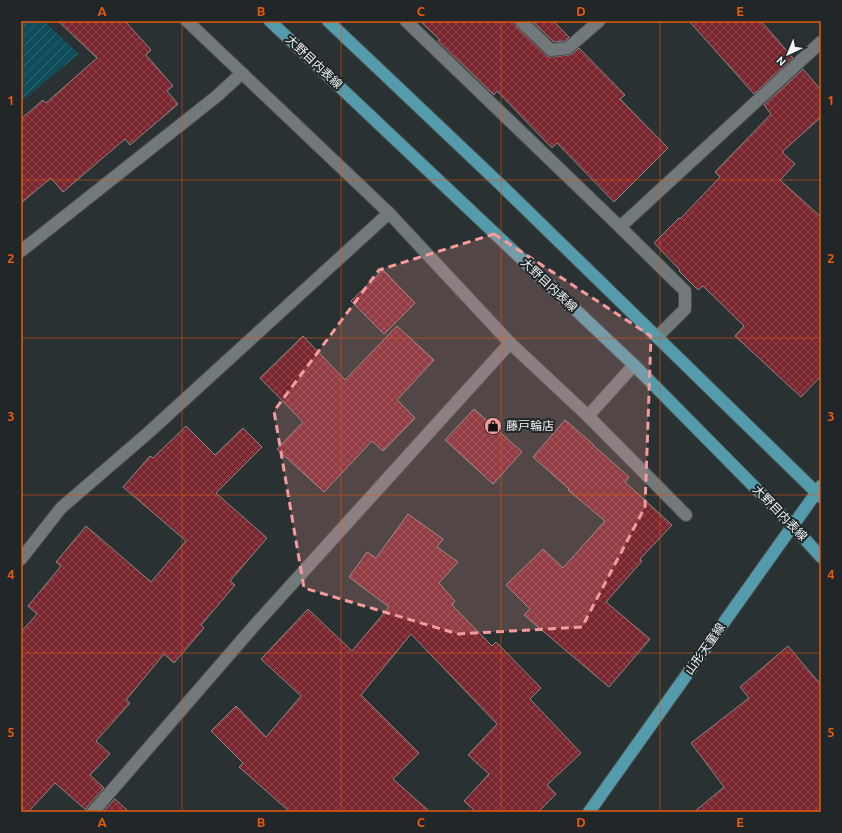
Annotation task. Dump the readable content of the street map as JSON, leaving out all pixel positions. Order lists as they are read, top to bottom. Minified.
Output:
{"streets":{"main road":["大野目内表線","山形天童線"]},"crossings":[["大野目内表線","山形天童線"]],"places":{"shop":["藤戸輪店"]},"north":"bottom left","grid":{"columns":["A","B","C","D","E"],"rows":["1","2","3","4","5"]}}
